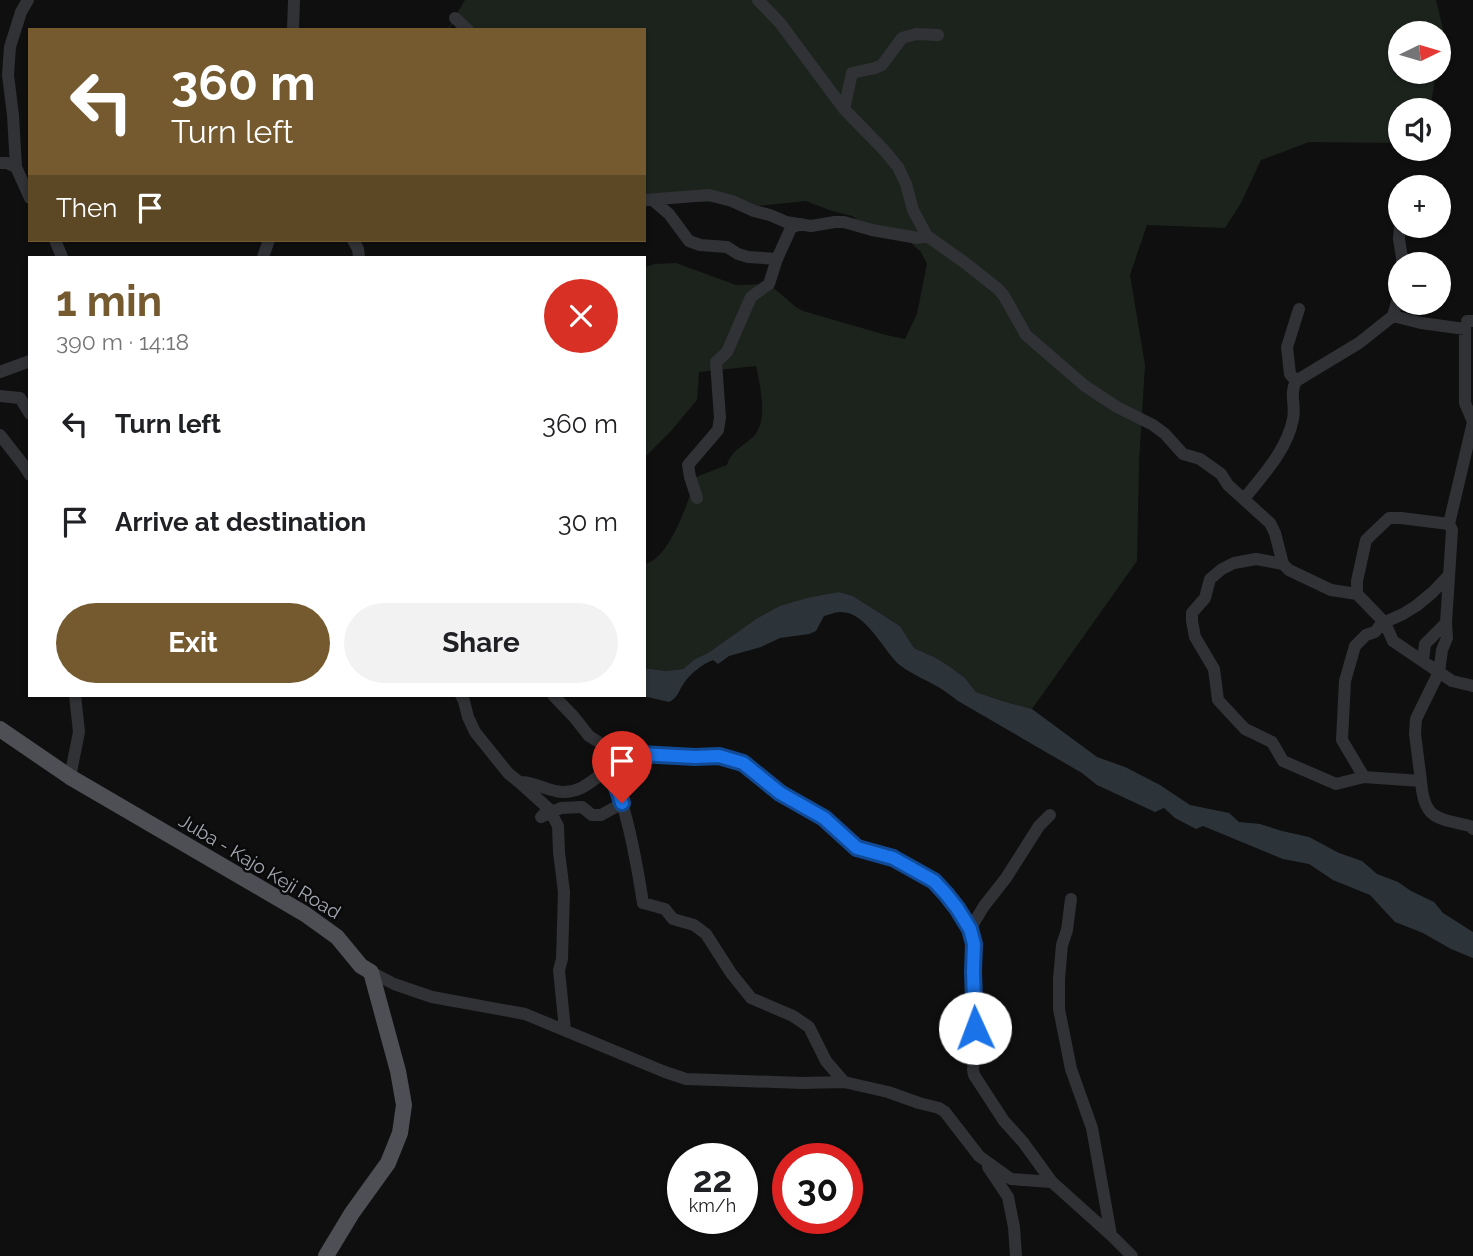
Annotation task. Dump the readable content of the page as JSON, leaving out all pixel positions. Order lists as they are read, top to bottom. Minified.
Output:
{"streets":{"main road":["Juba - Kajo Keji Road"]},"north":"right","page":{"map_buttons":["+","−"],"turn":["360 m","Turn left"],"then":"Then","heading":["1 min","390 m · 14:18"],"list":[{"name":"Turn left","value":"360 m"},{"name":"Arrive at destination","value":"30 m"}],"buttons":["Exit","Share"],"speed":"22 km/h","limit":"30"}}
